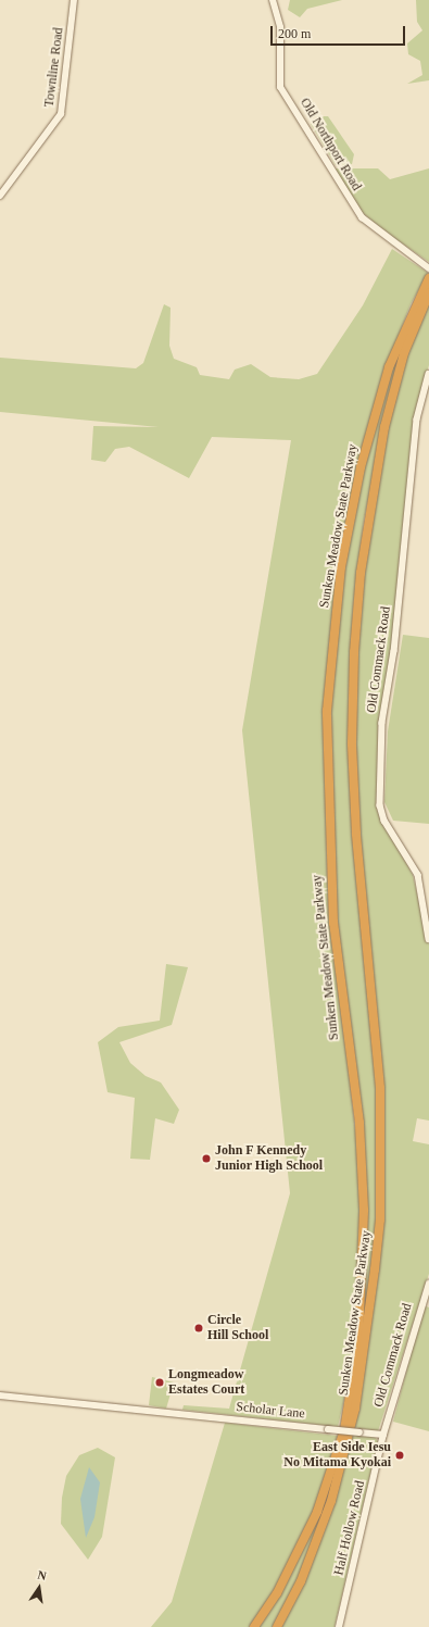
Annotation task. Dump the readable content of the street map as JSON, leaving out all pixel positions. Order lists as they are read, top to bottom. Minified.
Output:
{"streets":{"highway":["Sunken Meadow State Parkway"],"main road":["Townline Road","Old Northport Road"],"street":["Old Commack Road","Scholar Lane","Half Hollow Road"]},"crossings":[["Old Commack Road","Scholar Lane"],["Old Commack Road","Half Hollow Road"],["Scholar Lane","Half Hollow Road"]],"places":["John F Kennedy Junior High School","Circle Hill School","Longmeadow Estates Court","East Side Iesu No Mitama Kyokai"],"scale_bar":"200 m","north":"top"}
